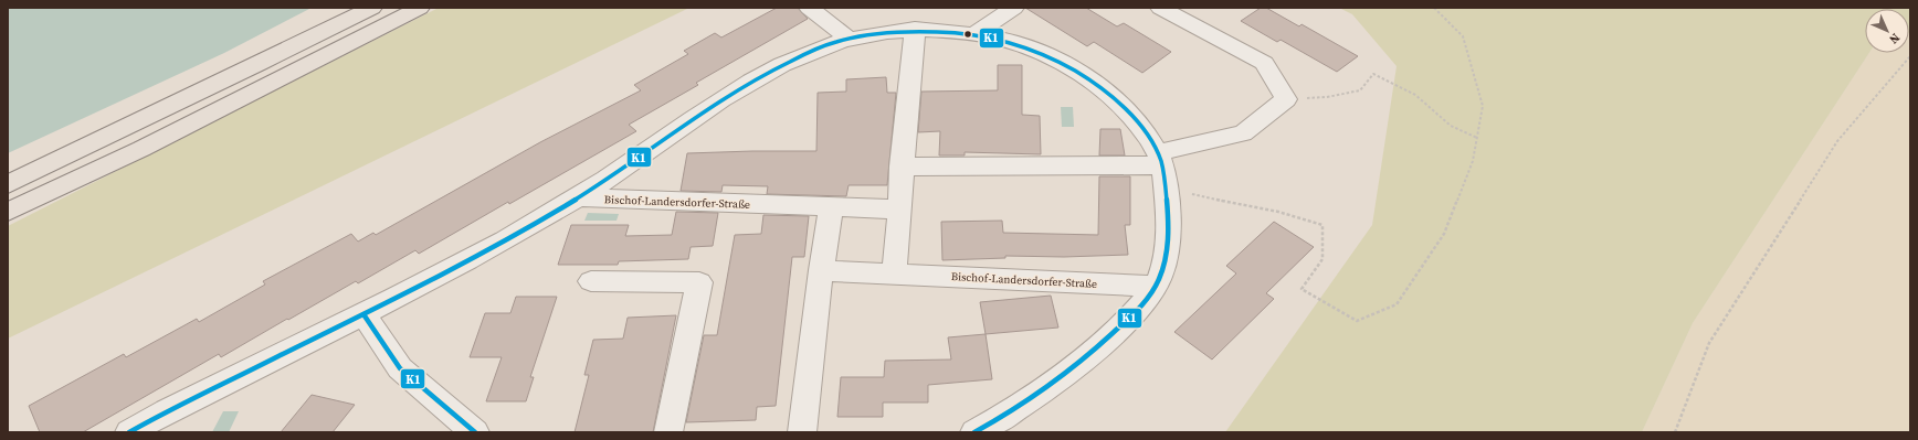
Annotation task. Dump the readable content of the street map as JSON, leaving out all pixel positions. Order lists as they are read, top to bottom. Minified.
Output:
{"streets":{"street":["Bischof-Landersdorfer-Straße"]},"lines":["transit line K1"],"north":"bottom right"}
